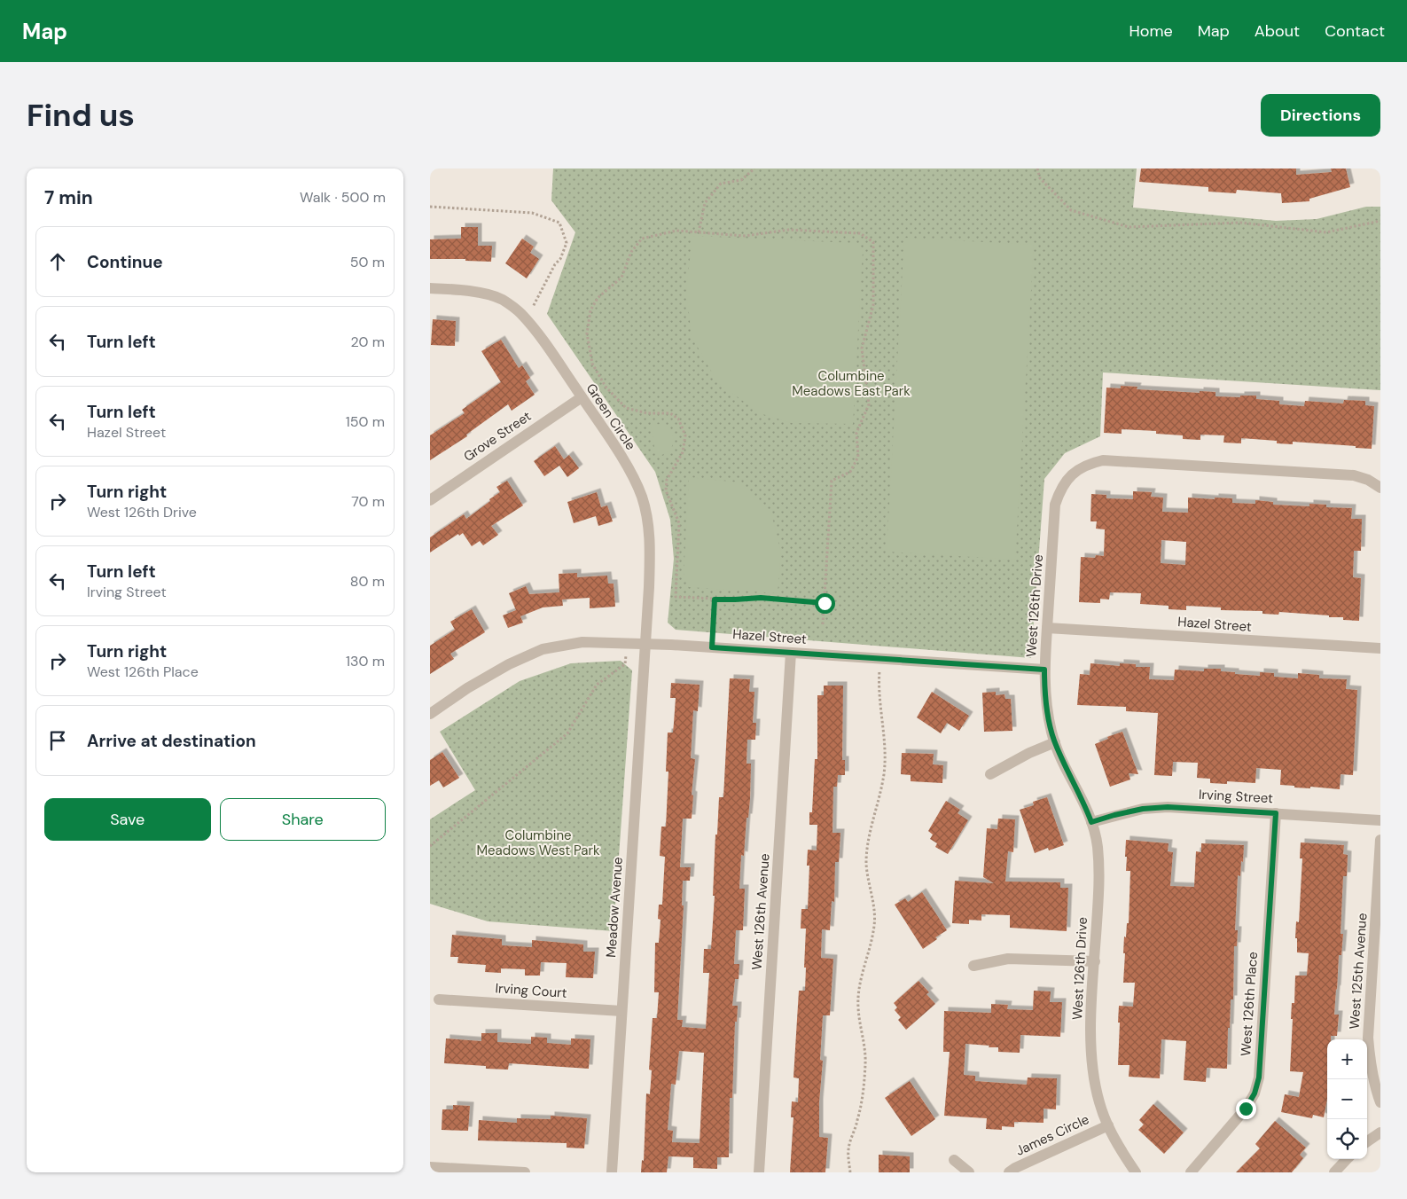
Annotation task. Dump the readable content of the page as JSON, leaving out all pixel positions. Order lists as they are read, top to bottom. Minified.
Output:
{"streets":{"street":["Green Circle","Grove Street","West 126th Drive","Hazel Street","Irving Street","Meadow Avenue","West 126th Avenue","West 125th Avenue","Irving Court","West 126th Place","James Circle"]},"crossings":[["Green Circle","Grove Street"],["Green Circle","Hazel Street"],["Green Circle","Meadow Avenue"],["West 126th Drive","Hazel Street"],["West 126th Drive","Irving Street"],["West 126th Drive","James Circle"],["Hazel Street","Meadow Avenue"],["Hazel Street","West 126th Avenue"],["Irving Street","West 126th Place"],["Meadow Avenue","Irving Court"]],"parks":["Columbine Meadows East Park","Columbine Meadows West Park"],"page":{"header":"Map","nav":["Home","Map","About","Contact"],"buttons":["Directions",["Save","Share"]],"title":"Find us","heading":["7 min","Walk · 500 m"],"list":[["Continue","50 m"],["Turn left","20 m"],["Turn left","Hazel Street","150 m"],["Turn right","West 126th Drive","70 m"],["Turn left","Irving Street","80 m"],["Turn right","West 126th Place","130 m"],"Arrive at destination"],"map_buttons":["+","−"]}}
